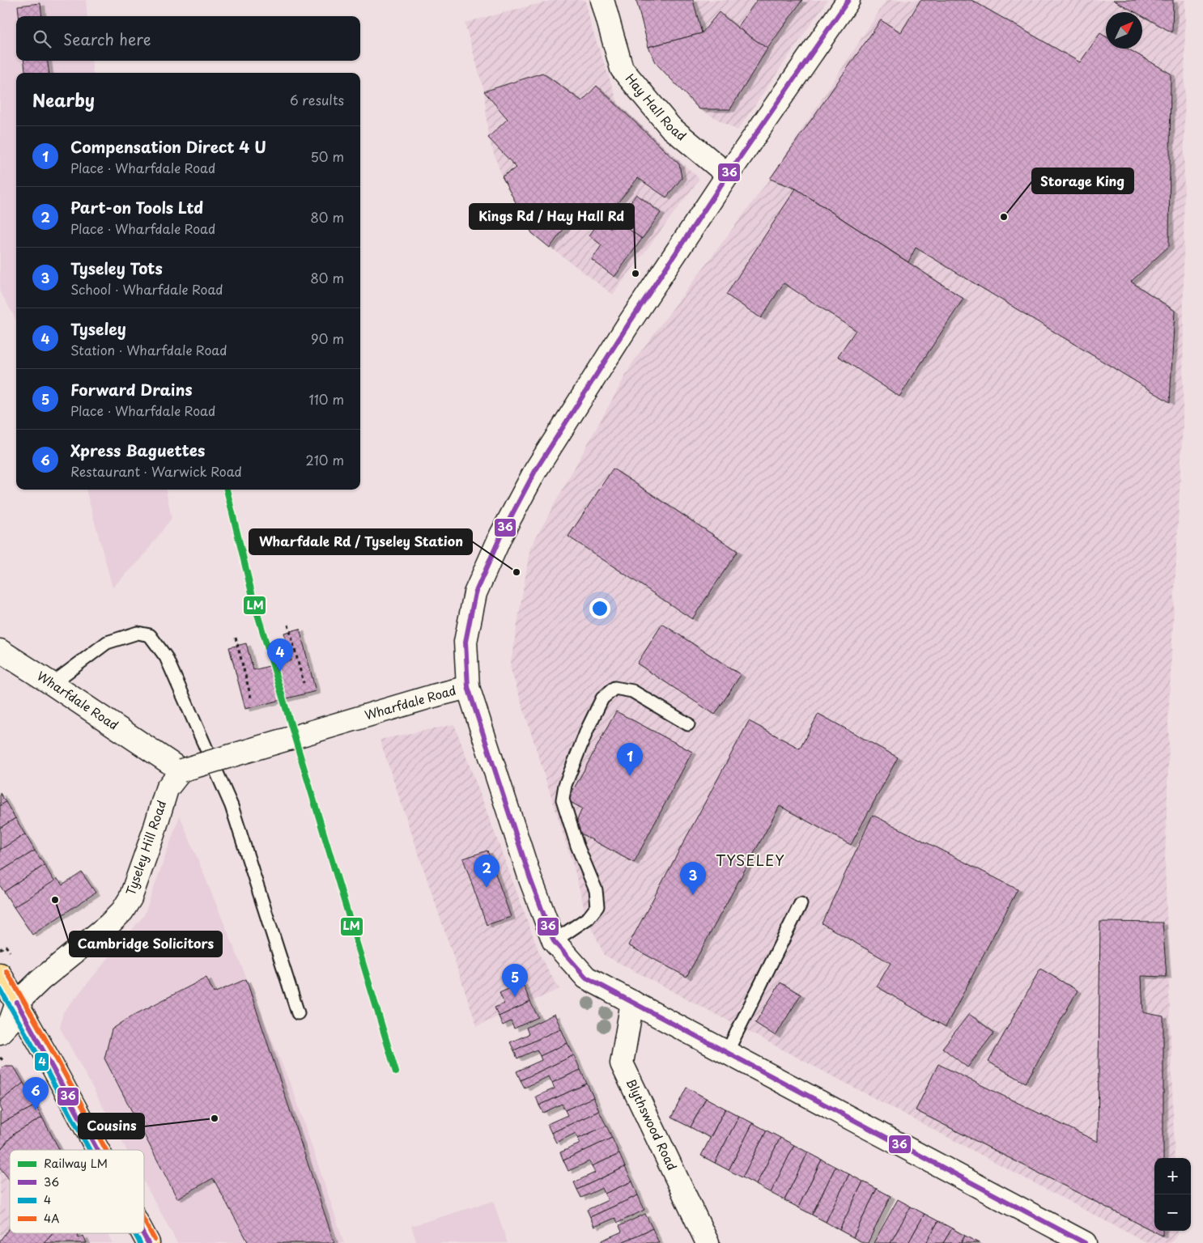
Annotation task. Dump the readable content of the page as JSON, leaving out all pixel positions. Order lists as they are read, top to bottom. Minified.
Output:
{"streets":{"main road":["Hay Hall Road","Wharfdale Road","Tyseley Hill Road","Blythswood Road"]},"crossings":[["Wharfdale Road","Tyseley Hill Road"],["Wharfdale Road","Blythswood Road"]],"districts":["TYSELEY"],"places":["Storage King","Kings Rd / Hay Hall Rd","Wharfdale Rd / Tyseley Station","Cambridge Solicitors","Cousins"],"lines":["transit line 36","rail line LM","transit line 4A","transit line 4"],"legend":["Railway LM","36","4","4A"],"north":"top right","page":{"search":"Search here","heading":["Nearby","6 results"],"list":[{"mark":"1","name":"Compensation Direct 4 U","note":"Place · Wharfdale Road","value":"50 m"},{"mark":"2","name":"Part-on Tools Ltd","note":"Place · Wharfdale Road","value":"80 m"},{"mark":"3","name":"Tyseley Tots","note":"School · Wharfdale Road","value":"80 m"},{"mark":"4","name":"Tyseley","note":"Station · Wharfdale Road","value":"90 m"},{"mark":"5","name":"Forward Drains","note":"Place · Wharfdale Road","value":"110 m"},{"mark":"6","name":"Xpress Baguettes","note":"Restaurant · Warwick Road","value":"210 m"}],"pins":["4","1","2","3","5","6"],"map_buttons":["+","−"]}}
